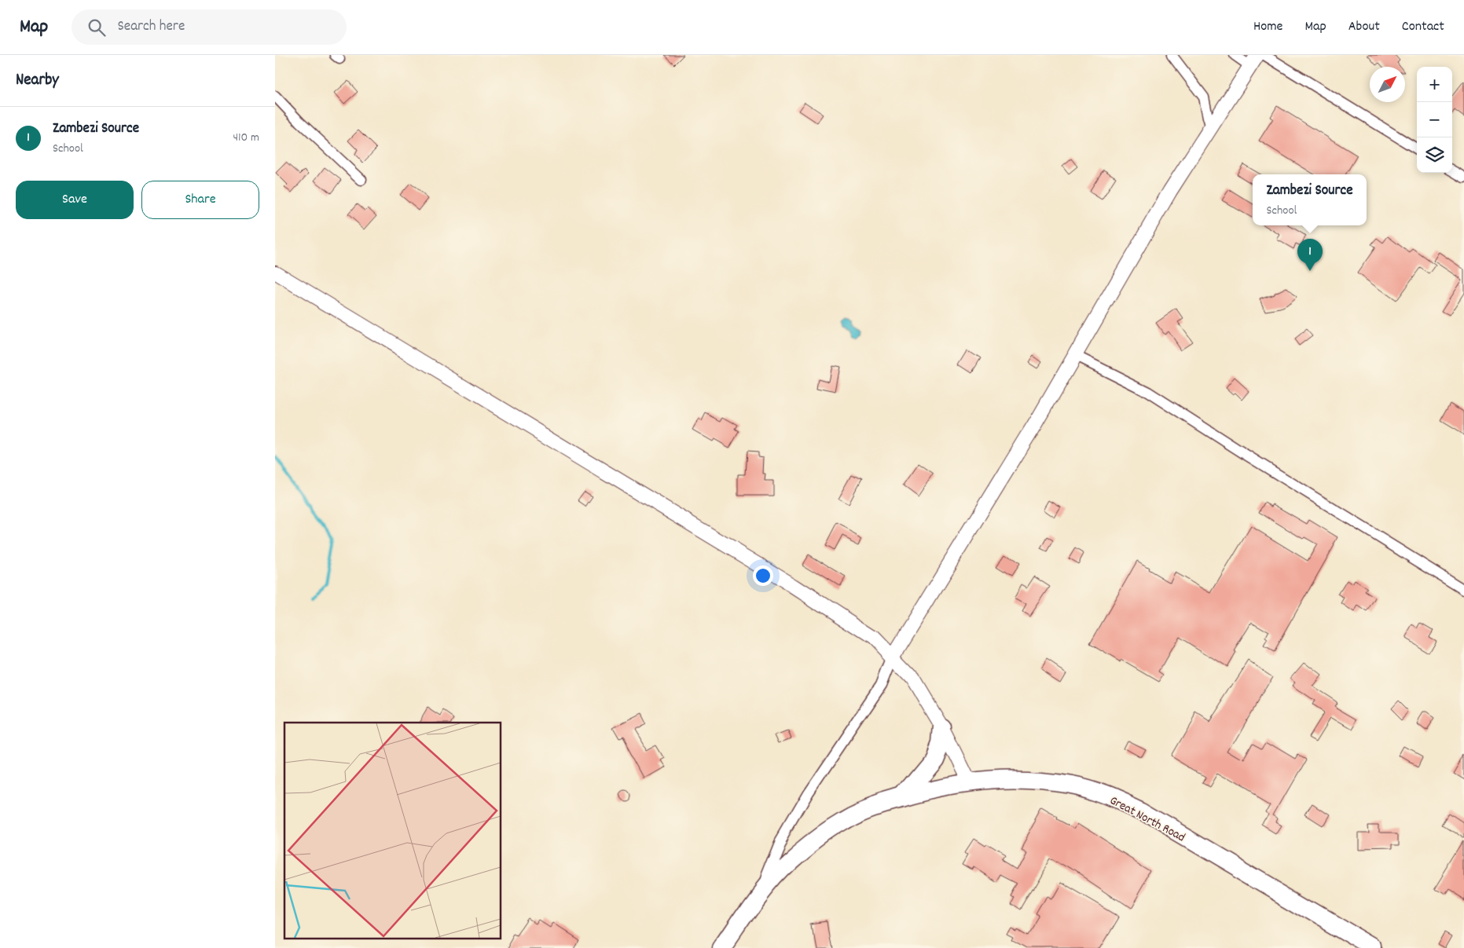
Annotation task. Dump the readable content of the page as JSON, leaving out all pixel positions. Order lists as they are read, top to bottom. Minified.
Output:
{"streets":{"highway":["Great North Road"]},"north":"top right","page":{"header":"Map","search":"Search here","nav":["Home","Map","About","Contact"],"heading":"Nearby","map_buttons":["+","−"],"list":[{"mark":"1","name":"Zambezi Source","note":"School","value":"410 m"}],"buttons":["Save","Share"],"popup":["Zambezi Source","School"],"pins":"1"}}
